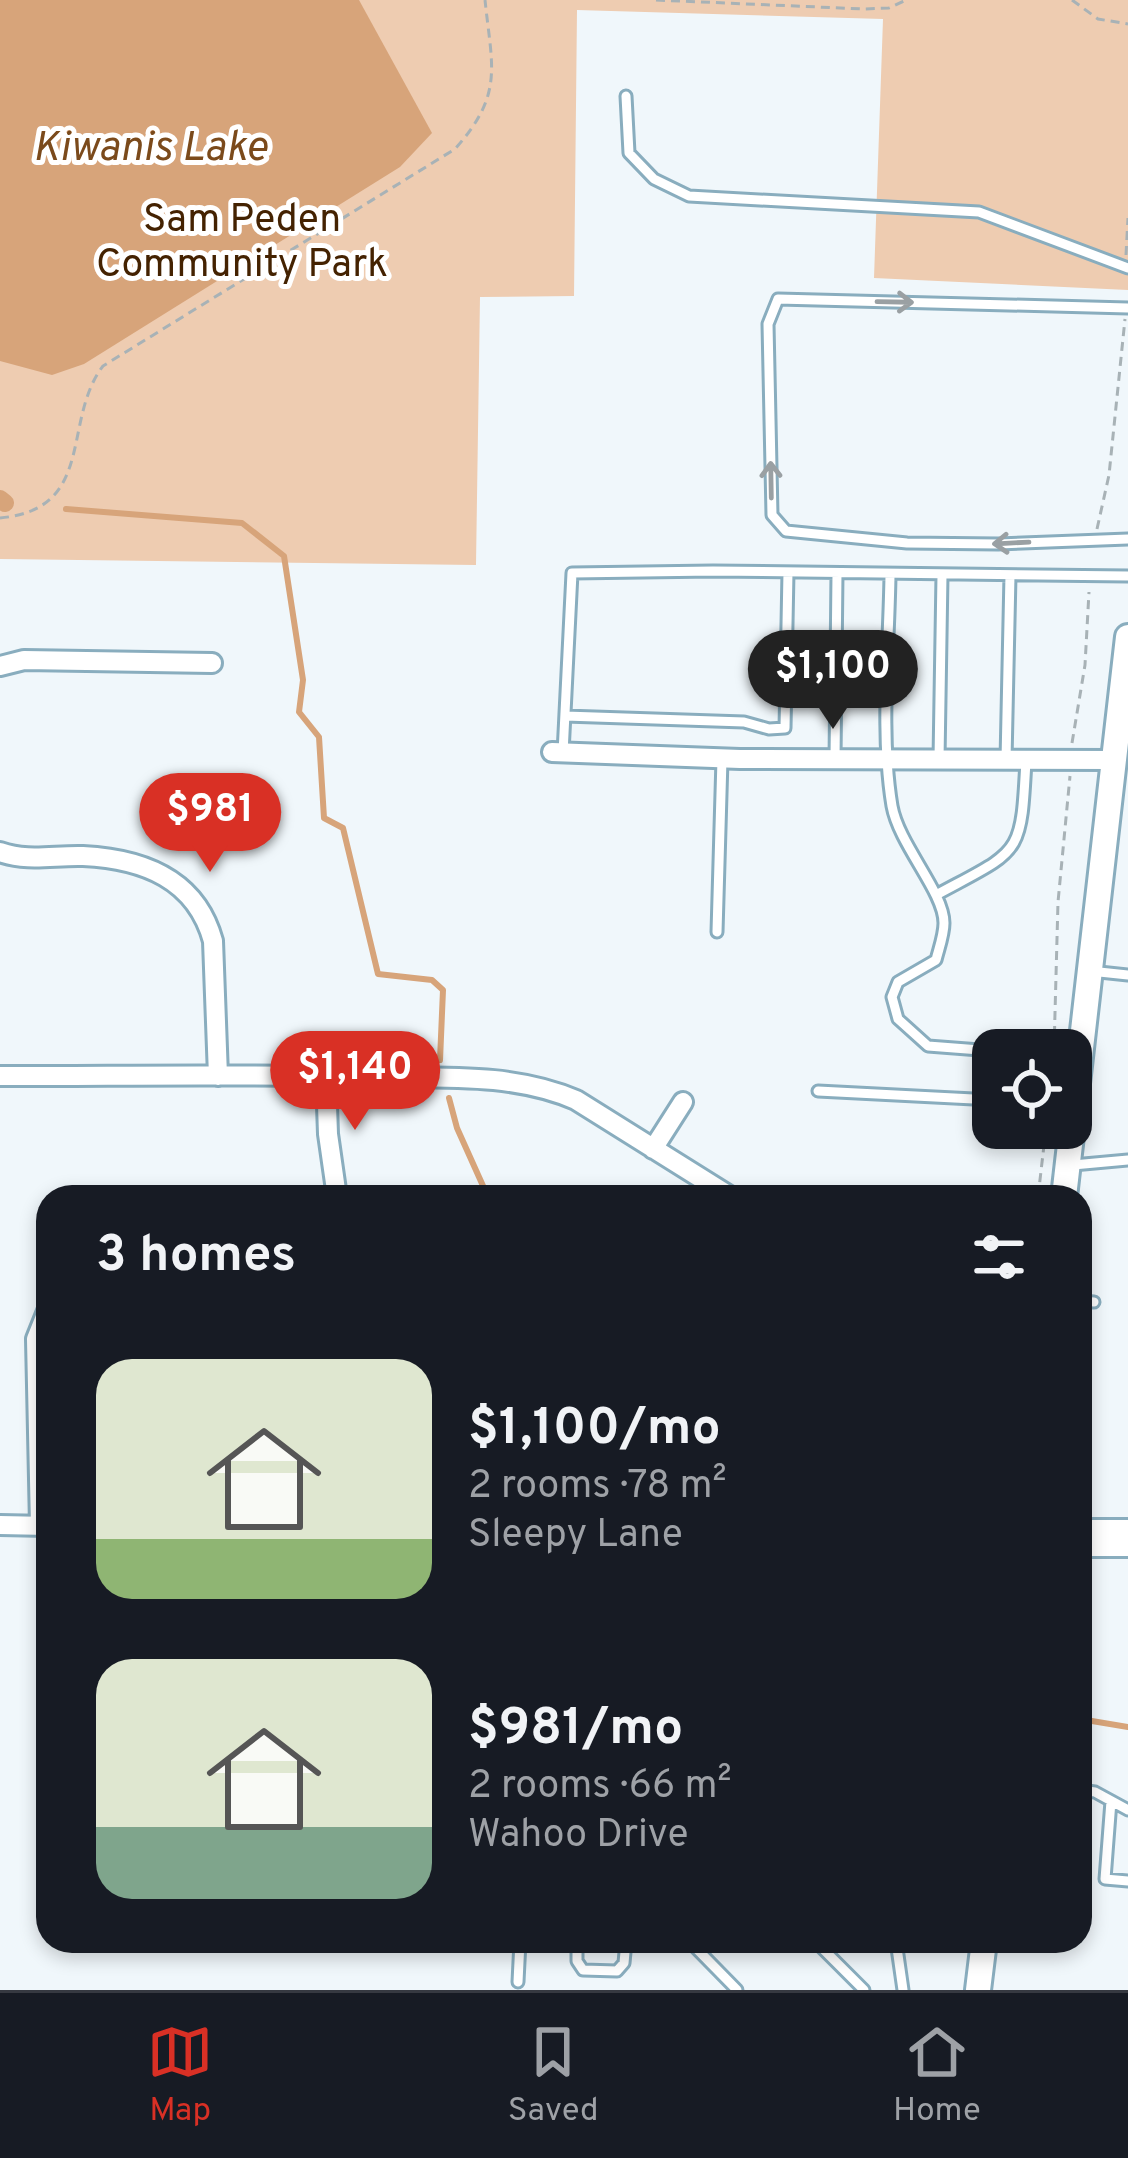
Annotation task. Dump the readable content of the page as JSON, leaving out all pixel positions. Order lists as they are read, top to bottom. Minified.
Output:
{"water":["Kiwanis Lake"],"parks":["Sam Peden Community Park"],"page":{"price":["$1,100","$981","$1,140"],"heading":"3 homes","list":[{"name":"$1,100/mo","note":"2 rooms · 78 m² · Sleepy Lane"},{"name":"$981/mo","note":"2 rooms · 66 m² · Wahoo Drive"}],"tabs":["Map","Saved","Home"]}}
